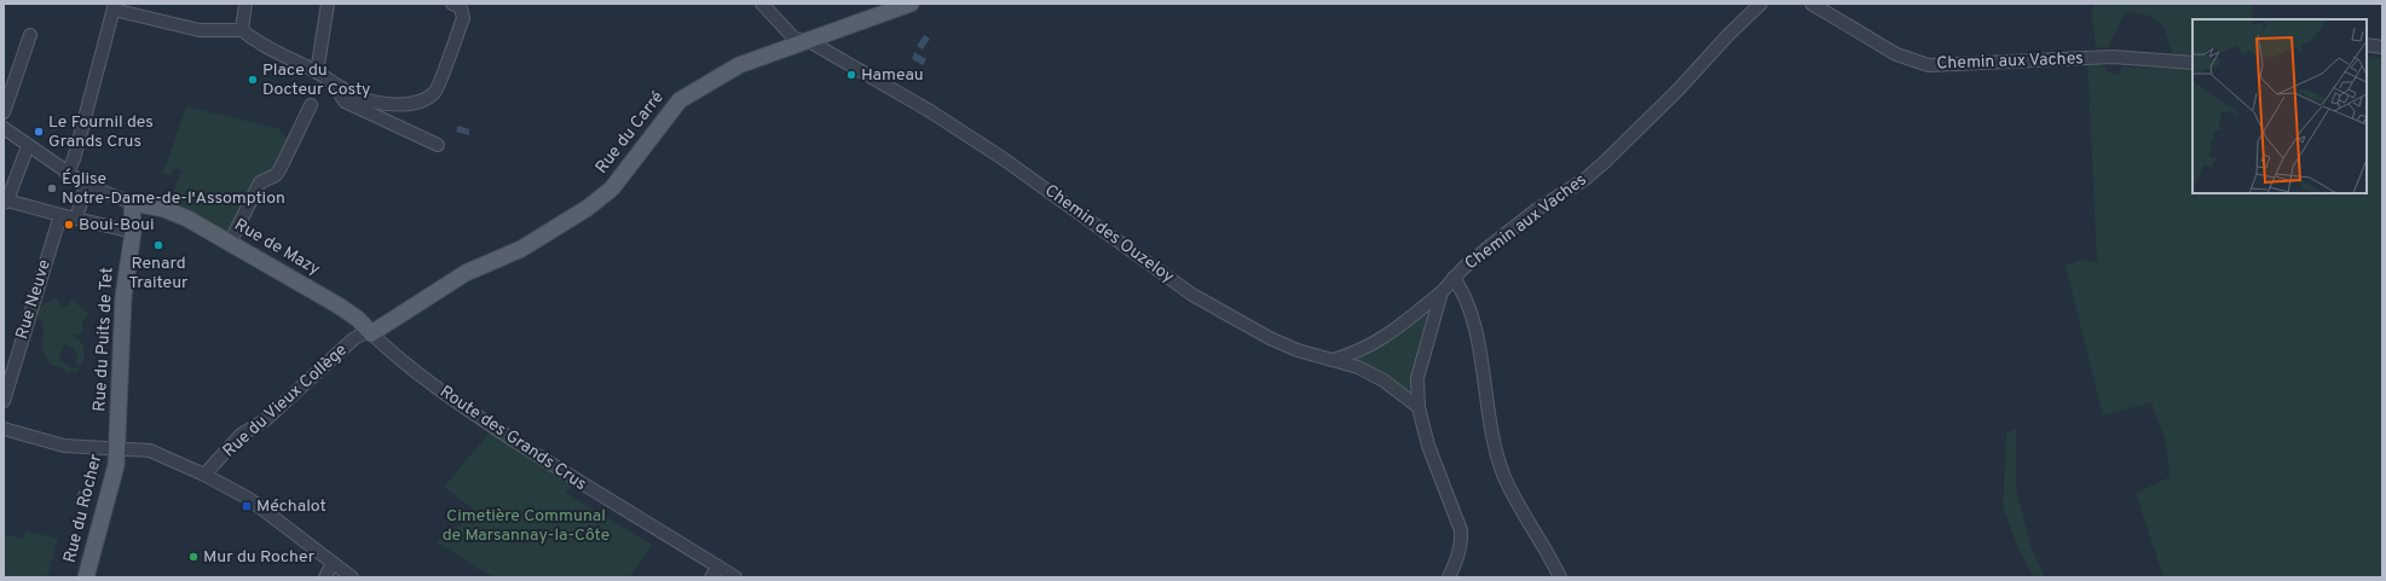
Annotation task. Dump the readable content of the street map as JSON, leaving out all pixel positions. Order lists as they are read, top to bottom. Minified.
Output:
{"streets":{"main road":["Rue du Carré","Rue de Mazy","Rue du Puits de Tet","Rue du Rocher"],"street":["Chemin aux Vaches","Chemin des Ouzeloy","Rue Neuve","Rue du Vieux Collège","Route des Grands Crus"]},"crossings":[["Chemin aux Vaches","Chemin des Ouzeloy"],["Rue du Carré","Chemin des Ouzeloy"],["Rue du Carré","Rue de Mazy"],["Rue du Carré","Rue du Vieux Collège"],["Rue du Carré","Route des Grands Crus"],["Rue de Mazy","Rue du Puits de Tet"],["Rue de Mazy","Rue du Vieux Collège"],["Rue de Mazy","Route des Grands Crus"],["Rue du Puits de Tet","Rue du Rocher"],["Rue du Vieux Collège","Route des Grands Crus"]],"parks":["Cimetière Communal de Marsannay-la-Côte"],"places":{"other":["Hameau","Place du Docteur Costy","Le Fournil des Grands Crus","Église Notre-Dame-de-l'Assomption","Boui-Boui","Renard Traiteur","Mur du Rocher"],"transit":["Méchalot"]}}
